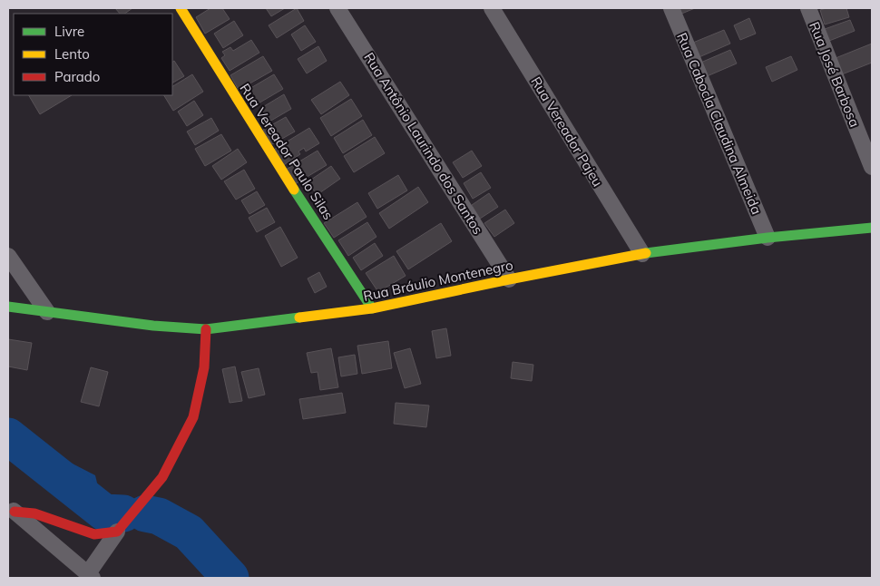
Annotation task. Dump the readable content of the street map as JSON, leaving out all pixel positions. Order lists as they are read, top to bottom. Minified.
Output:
{"streets":{"street":["Rua José Barbosa","Rua Cabocla Claudina Almeida","Rua Vereador Pajeu","Rua Antônio Laurindo dos Santos","Rua Vereador Paulo Silas","Rua Bráulio Montenegro"]},"crossings":[["Rua Cabocla Claudina Almeida","Rua Bráulio Montenegro"],["Rua Vereador Pajeu","Rua Bráulio Montenegro"],["Rua Antônio Laurindo dos Santos","Rua Bráulio Montenegro"],["Rua Vereador Paulo Silas","Rua Bráulio Montenegro"]],"legend":["Livre","Lento","Parado"]}
